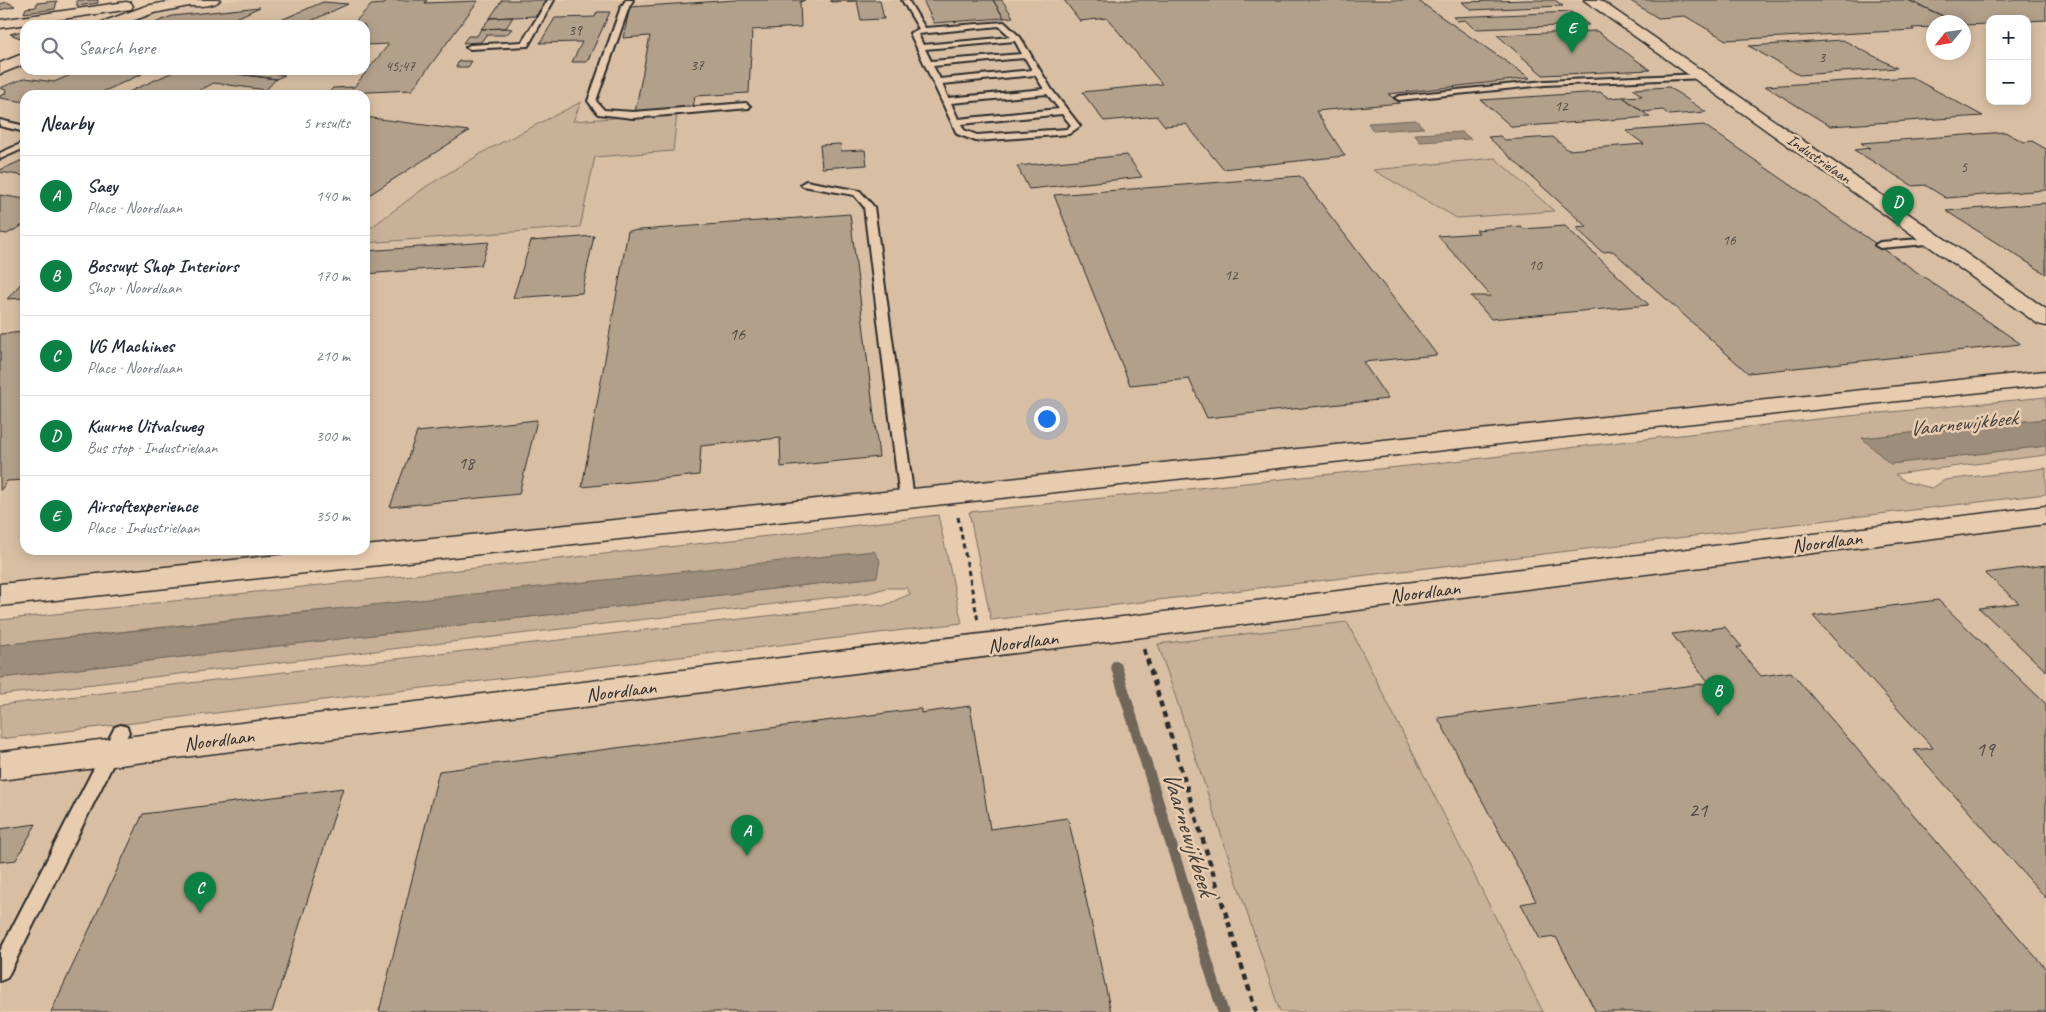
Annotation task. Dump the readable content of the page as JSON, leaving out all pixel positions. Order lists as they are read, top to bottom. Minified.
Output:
{"streets":{"street":["Industrielaan","Noordlaan"]},"water":["Vaarnewijkbeek"],"house_numbers":["39","3","37","45;47","12","5","16","10","12","16","18","19","21"],"north":"bottom left","page":{"pins":["E","D","B","A","C"],"map_buttons":["+","−"],"search":"Search here","heading":["Nearby","5 results"],"list":[{"mark":"A","name":"Saey","note":"Place · Noordlaan","value":"140 m"},{"mark":"B","name":"Bossuyt Shop Interiors","note":"Shop · Noordlaan","value":"170 m"},{"mark":"C","name":"VG Machines","note":"Place · Noordlaan","value":"210 m"},{"mark":"D","name":"Kuurne Uitvalsweg","note":"Bus stop · Industrielaan","value":"300 m"},{"mark":"E","name":"Airsoftexperience","note":"Place · Industrielaan","value":"350 m"}]}}
